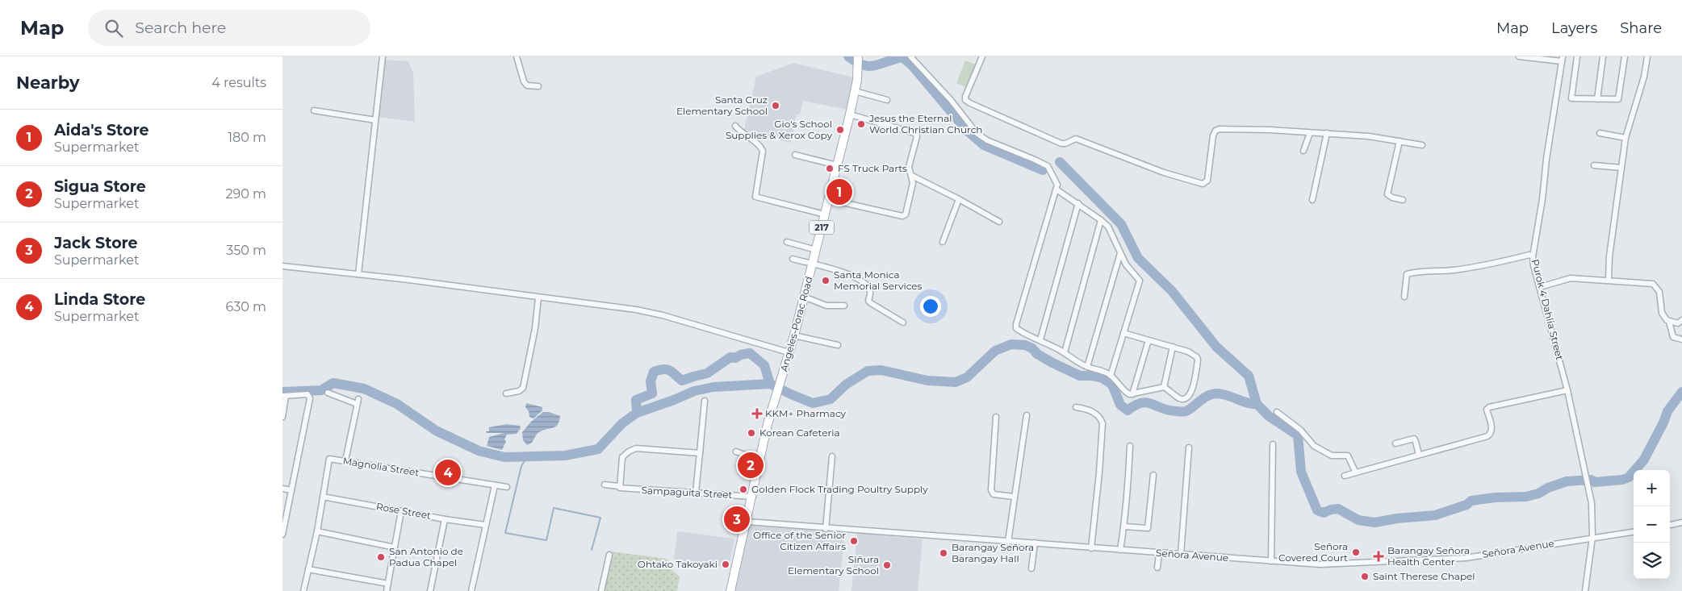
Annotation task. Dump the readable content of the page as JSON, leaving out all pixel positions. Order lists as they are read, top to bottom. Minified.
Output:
{"streets":{"main road":["217","Angeles-Porac Road"],"street":["Purok 4 Dahlia Street","Magnolia Street","Sampaguita Street","Rose Street","Señora Avenue"]},"crossings":[["Purok 4 Dahlia Street","Señora Avenue"],["Angeles-Porac Road","Sampaguita Street"],["Angeles-Porac Road","Señora Avenue"],["Magnolia Street","Rose Street"]],"places":{"other":["Santa Cruz Elementary School","Jesus the Eternal World Christian Church","Gio's School Supplies & Xerox Copy","FS Truck Parts","Santa Monica Memorial Services","Korean Cafeteria","Golden Flock Trading Poultry Supply","Office of the Senior Citizen Affairs","Señora Covered Court","Barangay Señora Barangay Hall","San Antonio de Padua Chapel","Ohtako Takoyaki","Siñura Elementary School","Saint Therese Chapel"],"health":["KKM+ Pharmacy","Barangay Señora Health Center"]},"page":{"header":"Map","search":"Search here","nav":["Map","Layers","Share"],"heading":["Nearby","4 results"],"list":[{"mark":"1","name":"Aida's Store","note":"Supermarket","value":"180 m"},{"mark":"2","name":"Sigua Store","note":"Supermarket","value":"290 m"},{"mark":"3","name":"Jack Store","note":"Supermarket","value":"350 m"},{"mark":"4","name":"Linda Store","note":"Supermarket","value":"630 m"}],"pins":["1","2","4","3"],"map_buttons":["+","−"]}}
